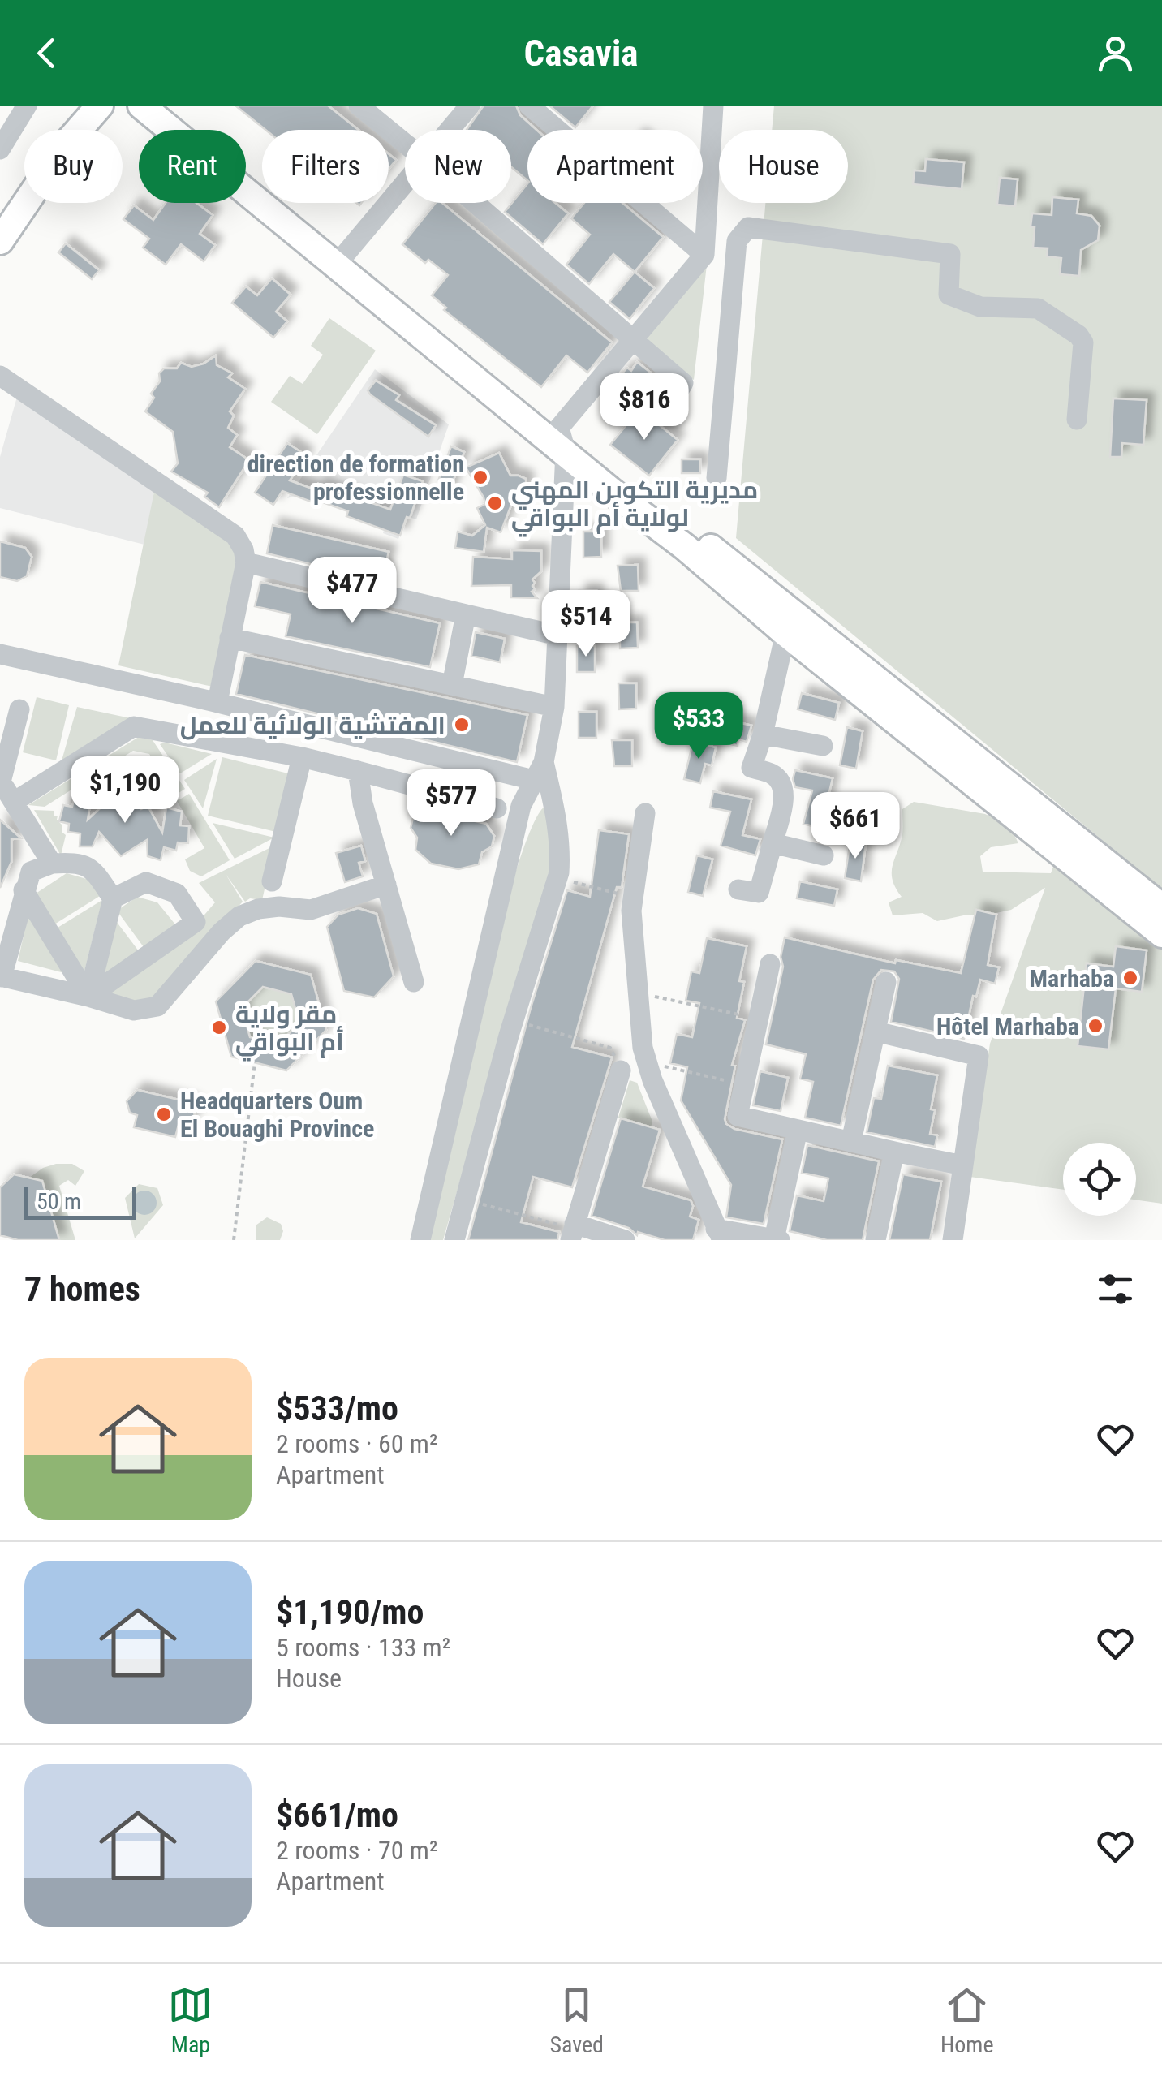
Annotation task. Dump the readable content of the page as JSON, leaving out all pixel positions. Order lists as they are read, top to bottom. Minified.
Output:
{"places":["direction de formation professionnelle","مديرية التكوين المهني لولاية أم البواقي","المفتشية الولائية للعمل","Marhaba","Hôtel Marhaba","مقر ولاية أم البواقي","Headquarters Oum El Bouaghi Province"],"scale_bar":"50 m","page":{"header":"Casavia","chip":["Buy","Rent","Filters","New","Apartment","House"],"price":["$816","$477","$514","$533","$1,190","$577","$661"],"scale":"50 m","heading":"7 homes","list":[{"name":"$533/mo","note":"2 rooms · 60 m² · Apartment"},{"name":"$1,190/mo","note":"5 rooms · 133 m² · House"},{"name":"$661/mo","note":"2 rooms · 70 m² · Apartment"}],"tabs":["Map","Saved","Home"]}}
